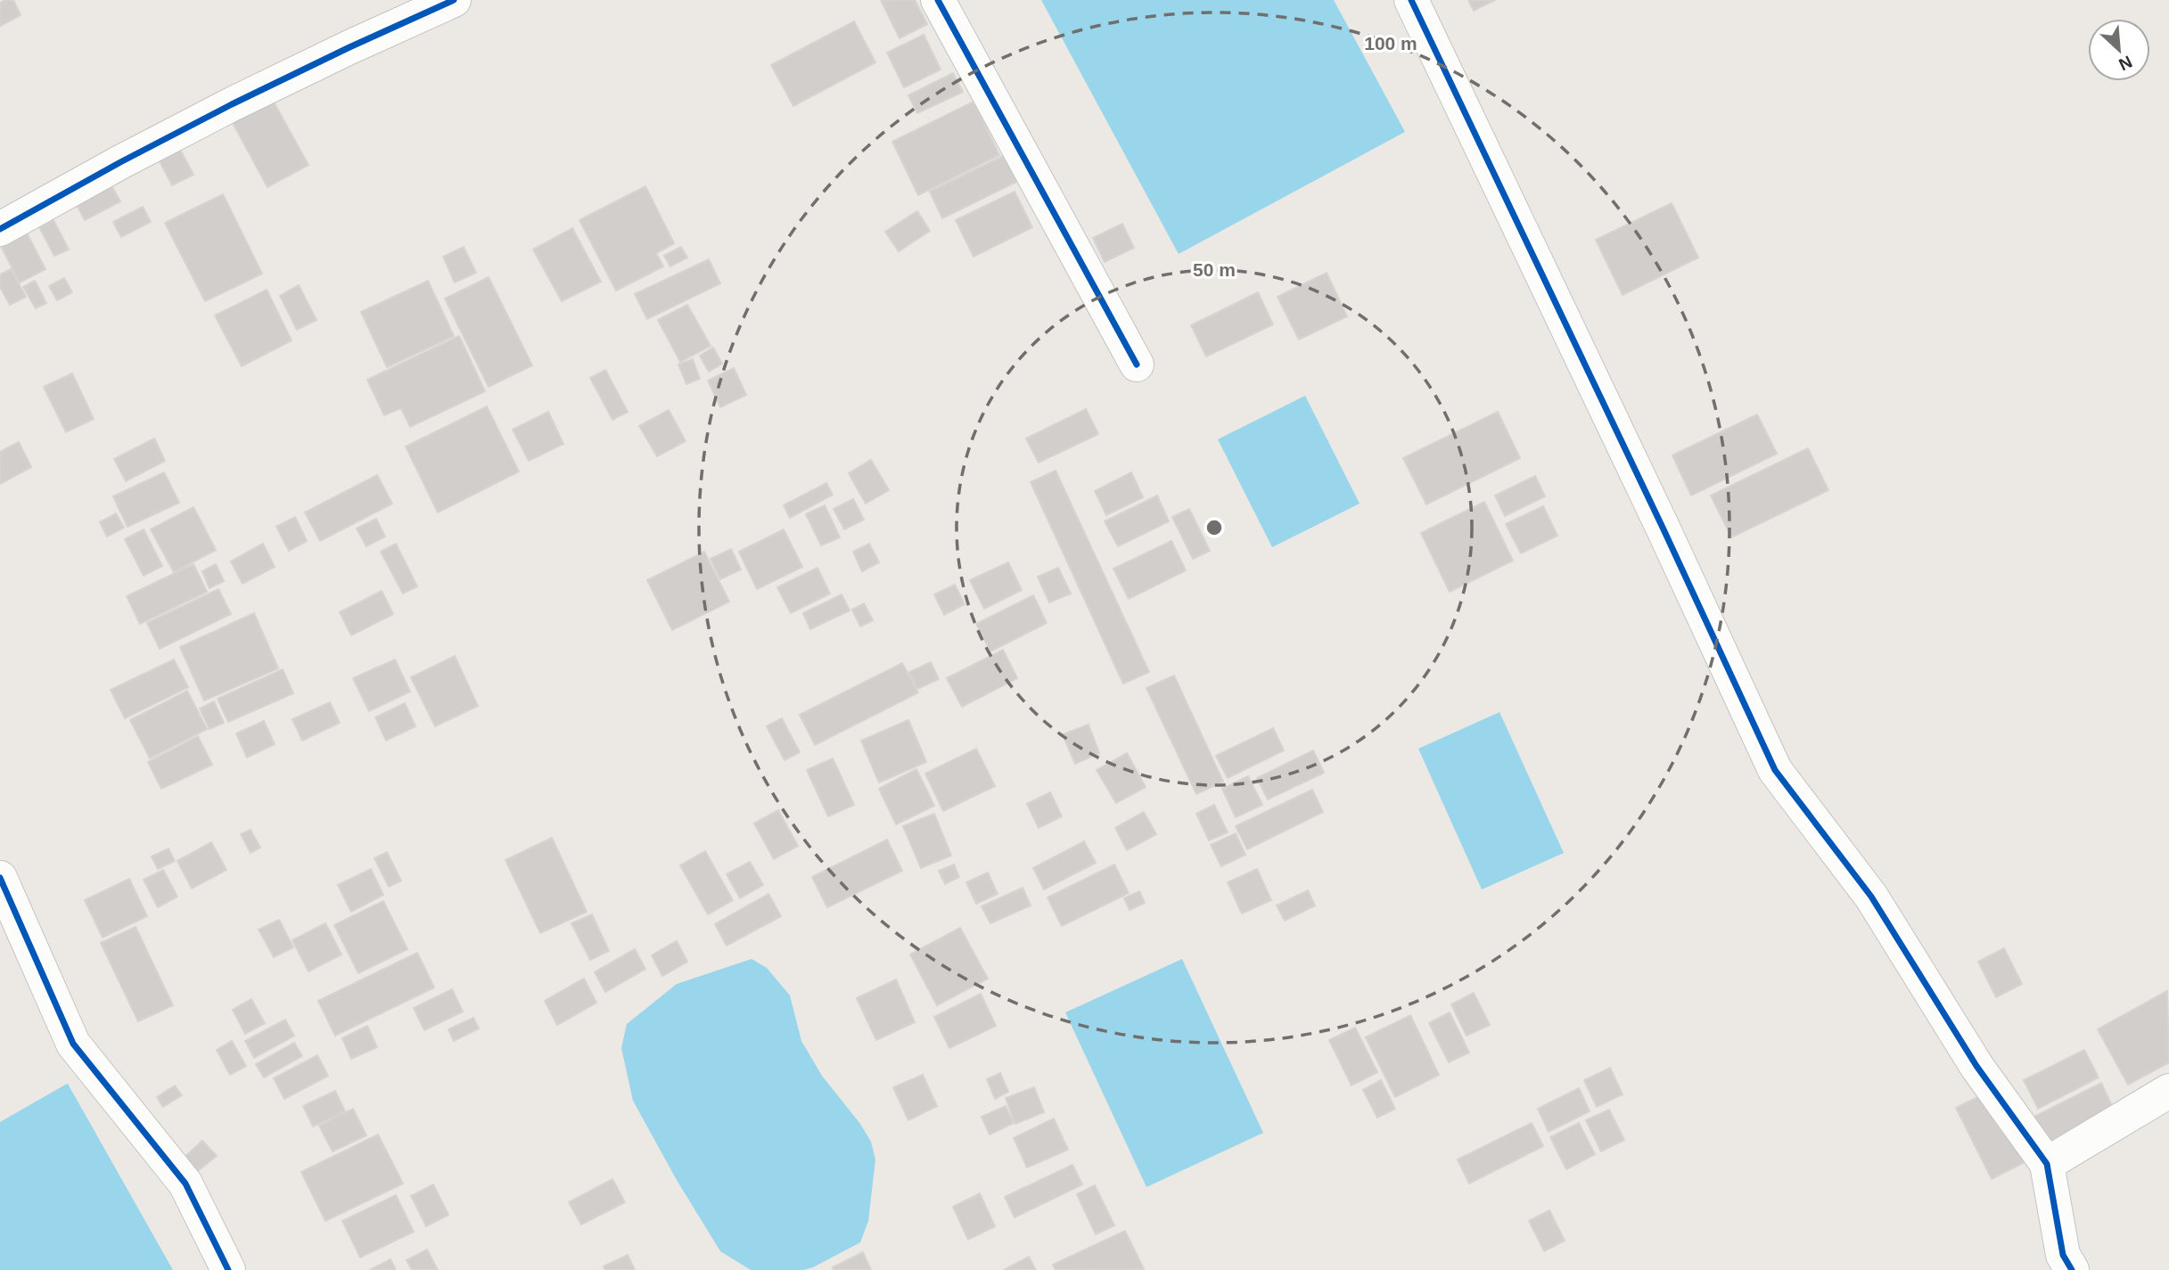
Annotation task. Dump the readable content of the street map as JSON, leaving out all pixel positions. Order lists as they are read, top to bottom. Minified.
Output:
{"north":"bottom right","rings":["100 m","50 m"]}
